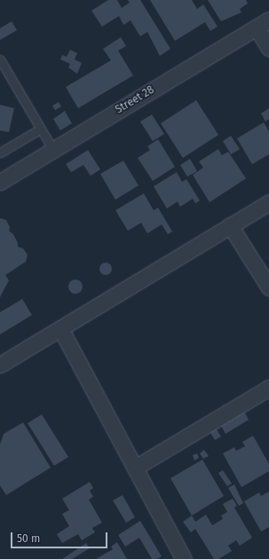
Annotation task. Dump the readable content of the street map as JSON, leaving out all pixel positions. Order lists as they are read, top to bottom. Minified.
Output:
{"streets":{"street":["Street 28"]},"scale_bar":"50 m"}
